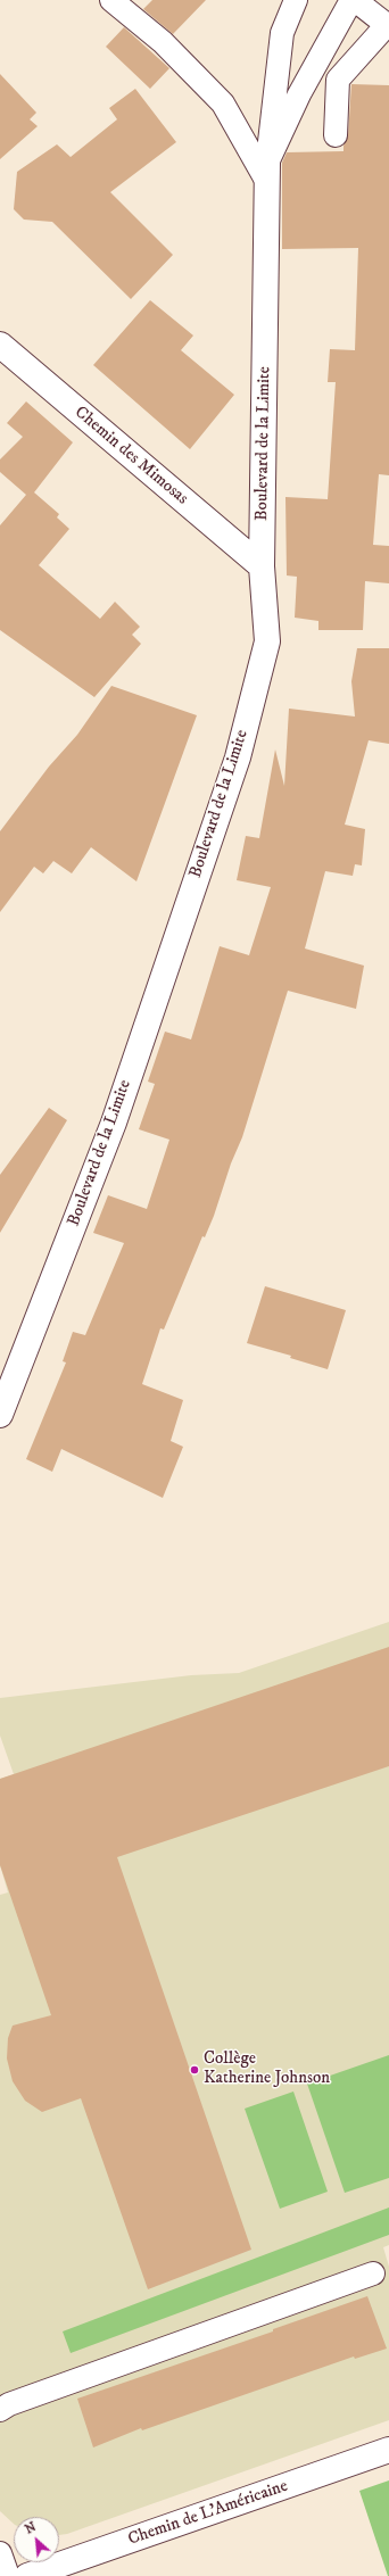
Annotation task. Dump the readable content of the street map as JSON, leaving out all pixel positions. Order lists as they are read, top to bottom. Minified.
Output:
{"streets":{"street":["Boulevard de la Limite","Chemin des Mimosas","Chemin de L'Américaine"]},"crossings":[["Boulevard de la Limite","Chemin des Mimosas"]],"places":["Collège Katherine Johnson"],"north":"top left"}
